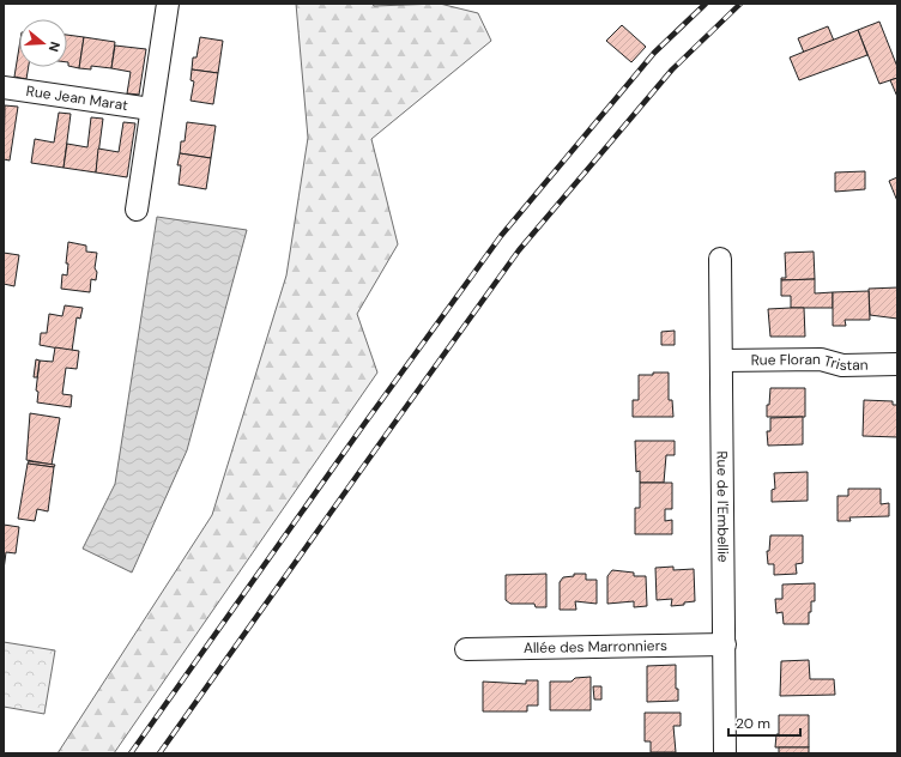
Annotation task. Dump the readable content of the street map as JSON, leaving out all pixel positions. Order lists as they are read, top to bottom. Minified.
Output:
{"streets":{"street":["Rue Jean Marat","Rue Floran Tristan","Rue de l'Embellie","Allée des Marronniers"]},"crossings":[["Rue Floran Tristan","Rue de l'Embellie"],["Rue de l'Embellie","Allée des Marronniers"]],"scale_bar":"20 m","north":"right"}
